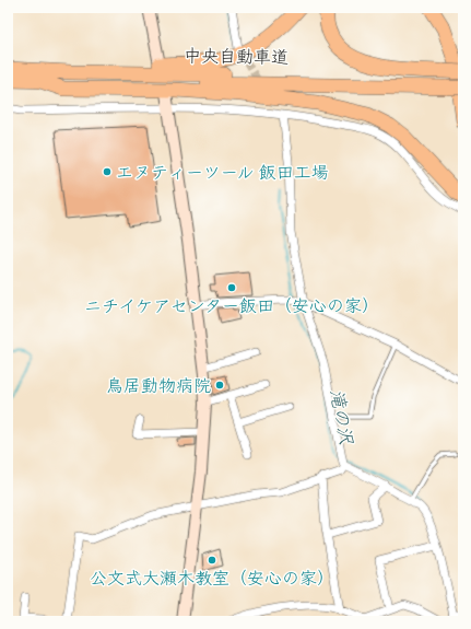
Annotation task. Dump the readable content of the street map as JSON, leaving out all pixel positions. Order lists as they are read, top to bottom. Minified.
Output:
{"streets":{"highway":["中央自動車道"]},"water":["滝の沢"],"places":["エヌティーツール 飯田工場","ニチイケアセンター飯田（安心の家）","鳥居動物病院","公文式大瀬木教室（安心の家）"]}
